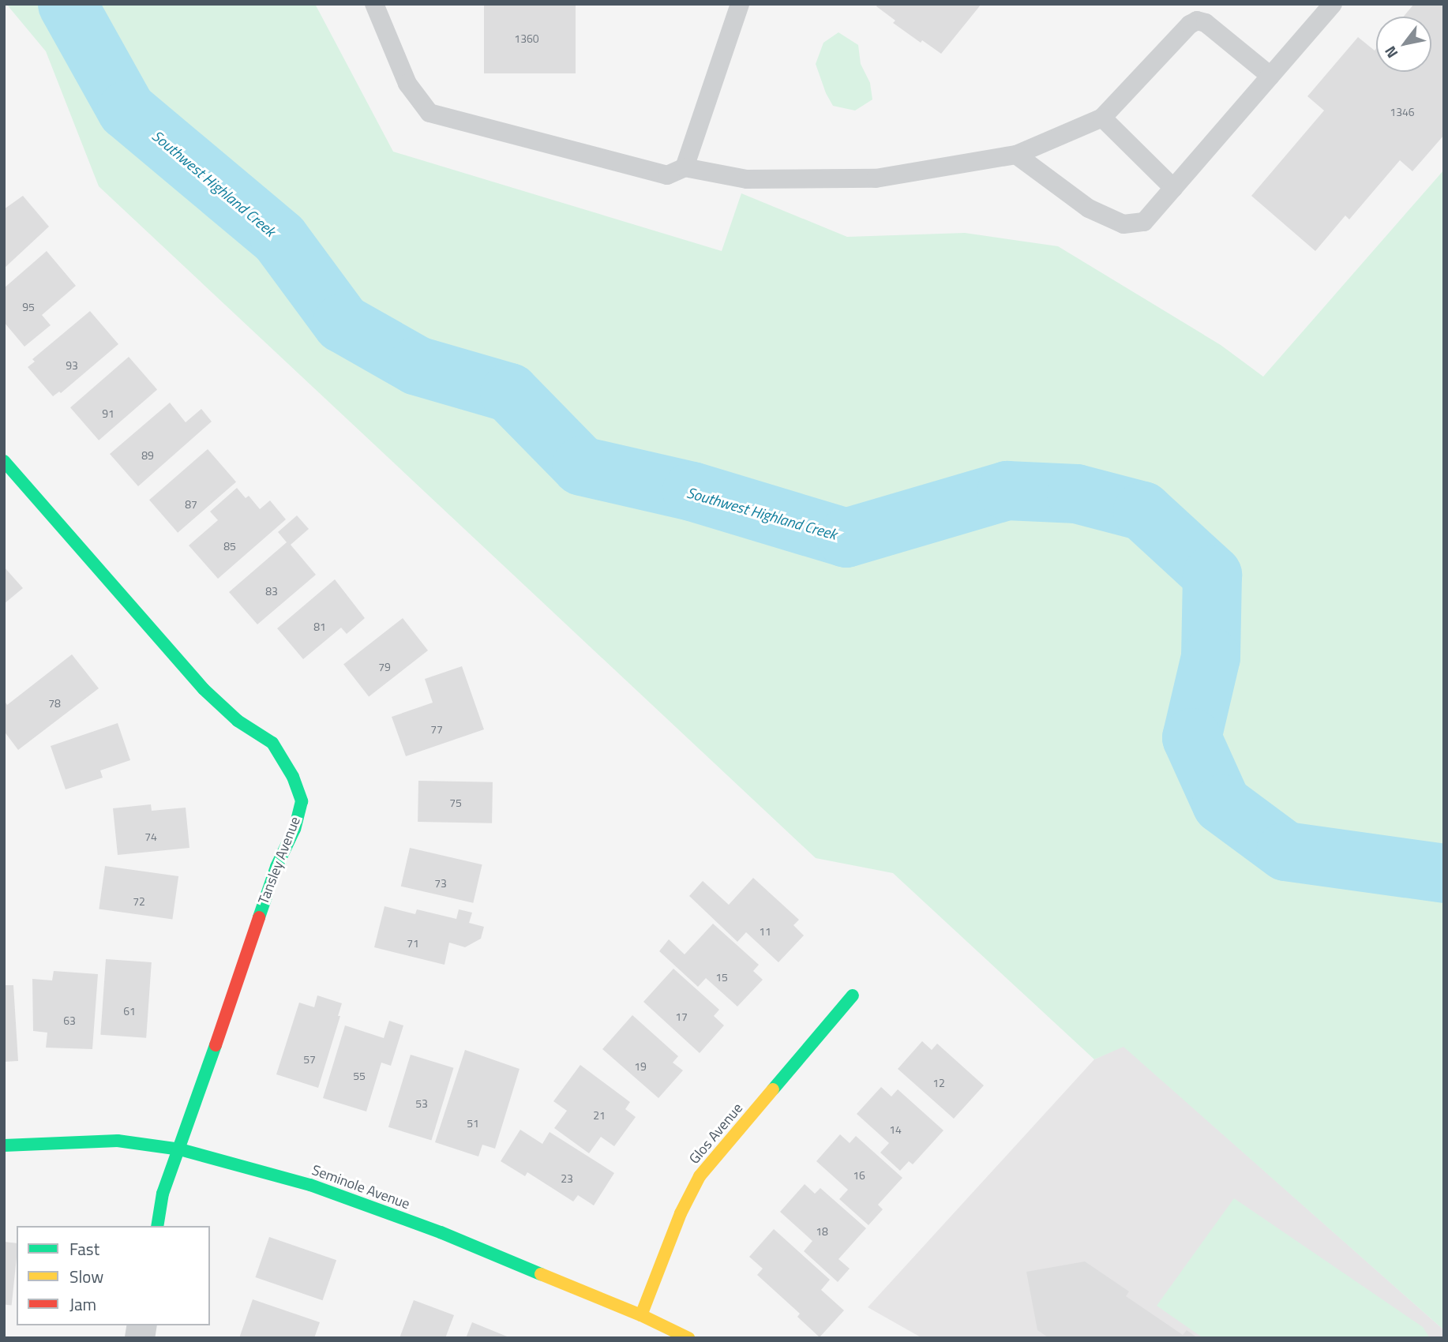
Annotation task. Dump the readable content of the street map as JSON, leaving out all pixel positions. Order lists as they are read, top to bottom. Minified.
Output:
{"streets":{"street":["Tansley Avenue","Glos Avenue","Seminole Avenue"]},"crossings":[["Tansley Avenue","Seminole Avenue"],["Glos Avenue","Seminole Avenue"]],"water":["Southwest Highland Creek"],"house_numbers":["1360","1346","95","93","91","89","87","85","83","81","79","78","77","75","74","73","72","11","71","15","61","17","63","57","19","55","12","53","21","51","14","16","23","18"],"legend":["Fast","Slow","Jam"],"north":"bottom left"}
